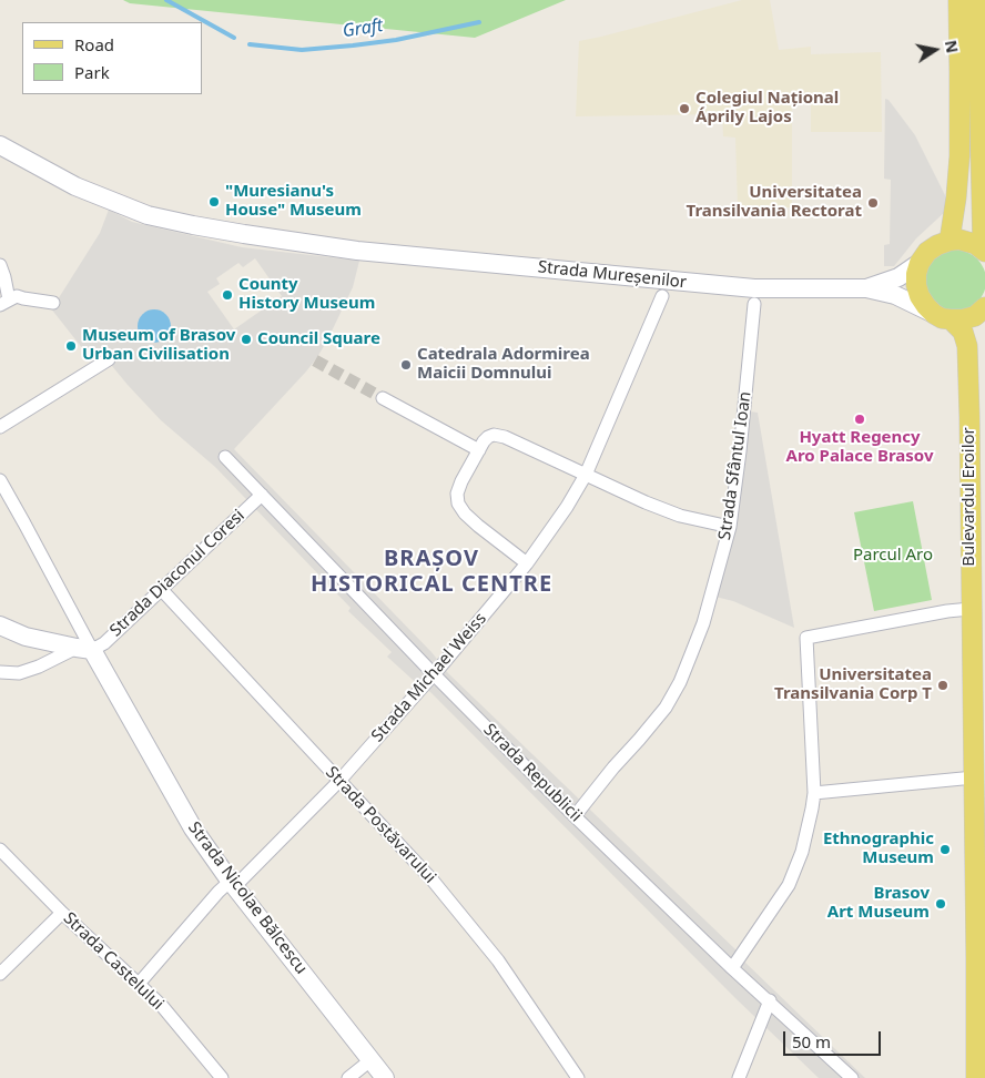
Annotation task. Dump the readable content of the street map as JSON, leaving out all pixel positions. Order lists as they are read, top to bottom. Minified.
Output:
{"streets":{"main road":["Bulevardul Eroilor"],"street":["Strada Mureșenilor","Strada Sfântul Ioan","Strada Diaconul Coresi","Strada Michael Weiss","Strada Republicii","Strada Postăvarului","Strada Nicolae Bălcescu","Strada Castelului"]},"crossings":[["Strada Mureșenilor","Bulevardul Eroilor"],["Strada Sfântul Ioan","Strada Republicii"],["Strada Diaconul Coresi","Strada Republicii"],["Strada Diaconul Coresi","Strada Postăvarului"],["Strada Diaconul Coresi","Strada Nicolae Bălcescu"],["Strada Michael Weiss","Strada Republicii"],["Strada Michael Weiss","Strada Postăvarului"],["Strada Michael Weiss","Strada Nicolae Bălcescu"],["Strada Michael Weiss","Strada Castelului"]],"districts":["BRAȘOV HISTORICAL CENTRE"],"water":["Graft"],"parks":["Parcul Aro"],"places":["Colegiul Național Áprily Lajos","\"Muresianu's House\" Museum","Universitatea Transilvania Rectorat","County History Museum","Council Square","Museum of Brasov Urban Civilisation","Catedrala Adormirea Maicii Domnului","Hyatt Regency Aro Palace Brasov","Universitatea Transilvania Corp T","Ethnographic Museum","Brasov Art Museum"],"legend":["Road","Park"],"scale_bar":"50 m","north":"right"}
